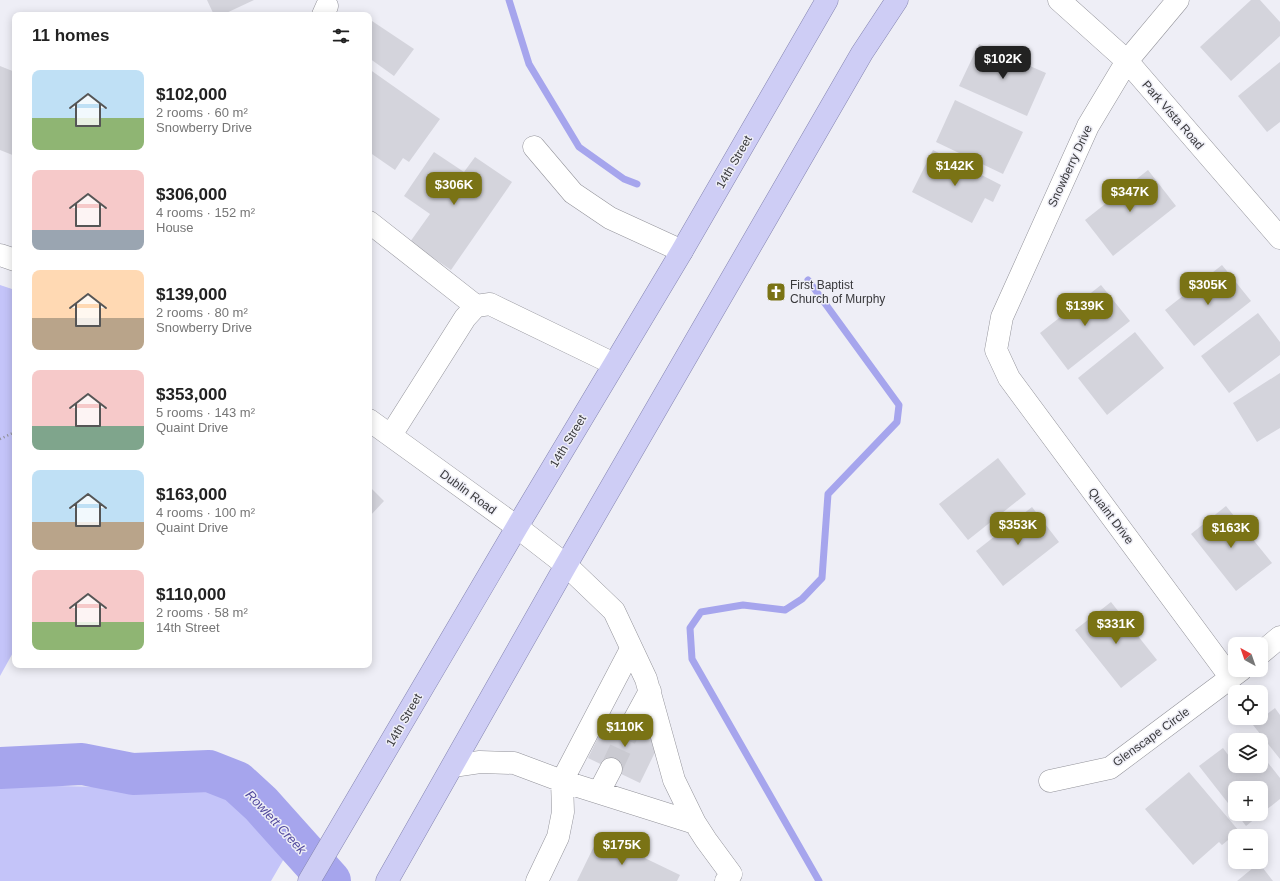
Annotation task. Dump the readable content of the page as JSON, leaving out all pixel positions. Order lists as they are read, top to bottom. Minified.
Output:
{"streets":{"main road":["14th Street"],"street":["Park Vista Road","Snowberry Drive","Dublin Road","Quaint Drive","Glenscape Circle"]},"crossings":[["Park Vista Road","Snowberry Drive"],["14th Street","Dublin Road"],["Snowberry Drive","Quaint Drive"]],"water":["Rowlett Creek"],"places":{"church":["First Baptist Church of Murphy"]},"north":"top left","page":{"heading":"11 homes","price":["$102K","$142K","$306K","$347K","$305K","$139K","$353K","$163K","$331K","$110K","$175K"],"list":[{"name":"$102,000","note":"2 rooms · 60 m² · Snowberry Drive"},{"name":"$306,000","note":"4 rooms · 152 m² · House"},{"name":"$139,000","note":"2 rooms · 80 m² · Snowberry Drive"},{"name":"$353,000","note":"5 rooms · 143 m² · Quaint Drive"},{"name":"$163,000","note":"4 rooms · 100 m² · Quaint Drive"},{"name":"$110,000","note":"2 rooms · 58 m² · 14th Street"}],"map_buttons":["+","−"]}}
